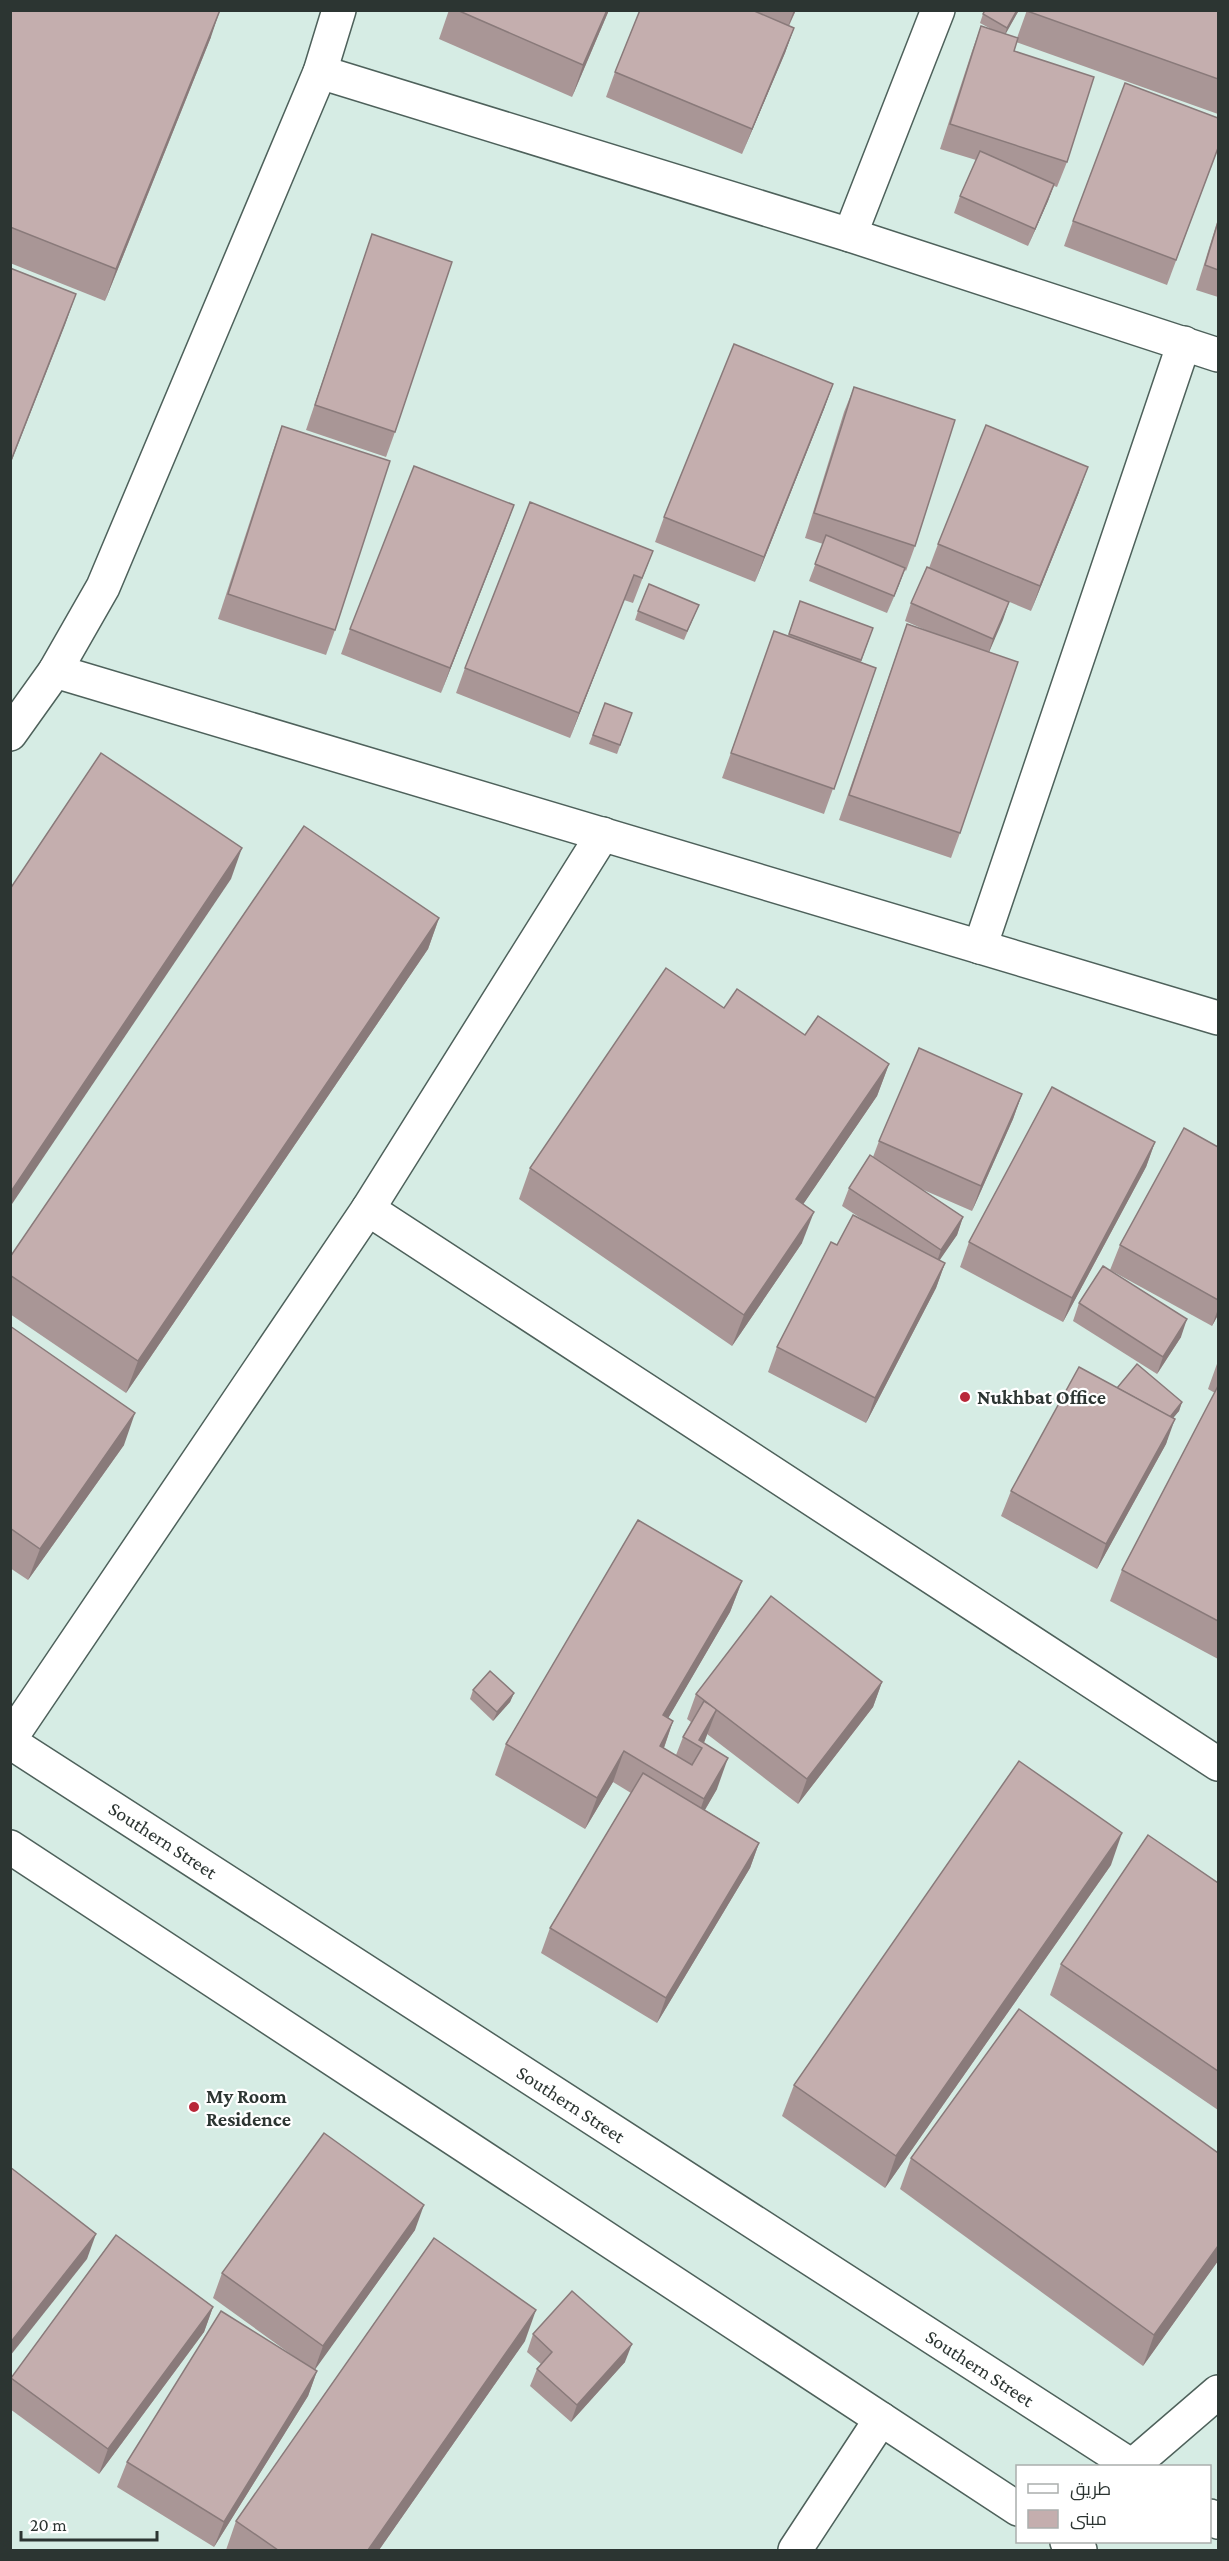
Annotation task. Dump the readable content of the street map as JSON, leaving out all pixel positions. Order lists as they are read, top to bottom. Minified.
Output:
{"streets":{"street":["Southern Street"]},"places":["Nukhbat Office","My Room Residence"],"legend":["طريق","مبنى"],"scale_bar":"20 m"}
